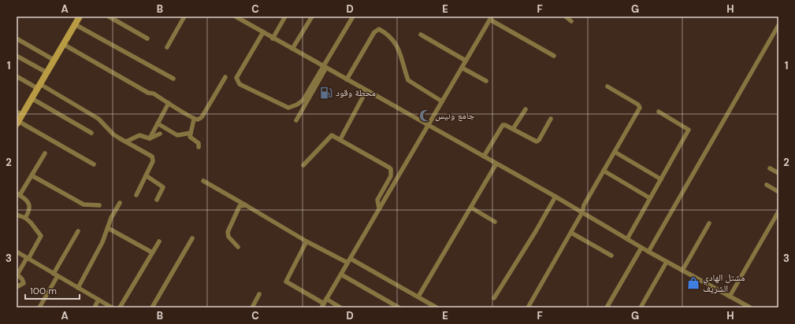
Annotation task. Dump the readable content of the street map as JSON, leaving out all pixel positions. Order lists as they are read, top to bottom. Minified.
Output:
{"places":{"fuel station":["محطة وقود"],"mosque":["جامع ونيس"],"shop":["مشتل الهادي الشريف"]},"scale_bar":"100 m","grid":{"columns":["A","B","C","D","E","F","G","H"],"rows":["1","2","3"]}}
